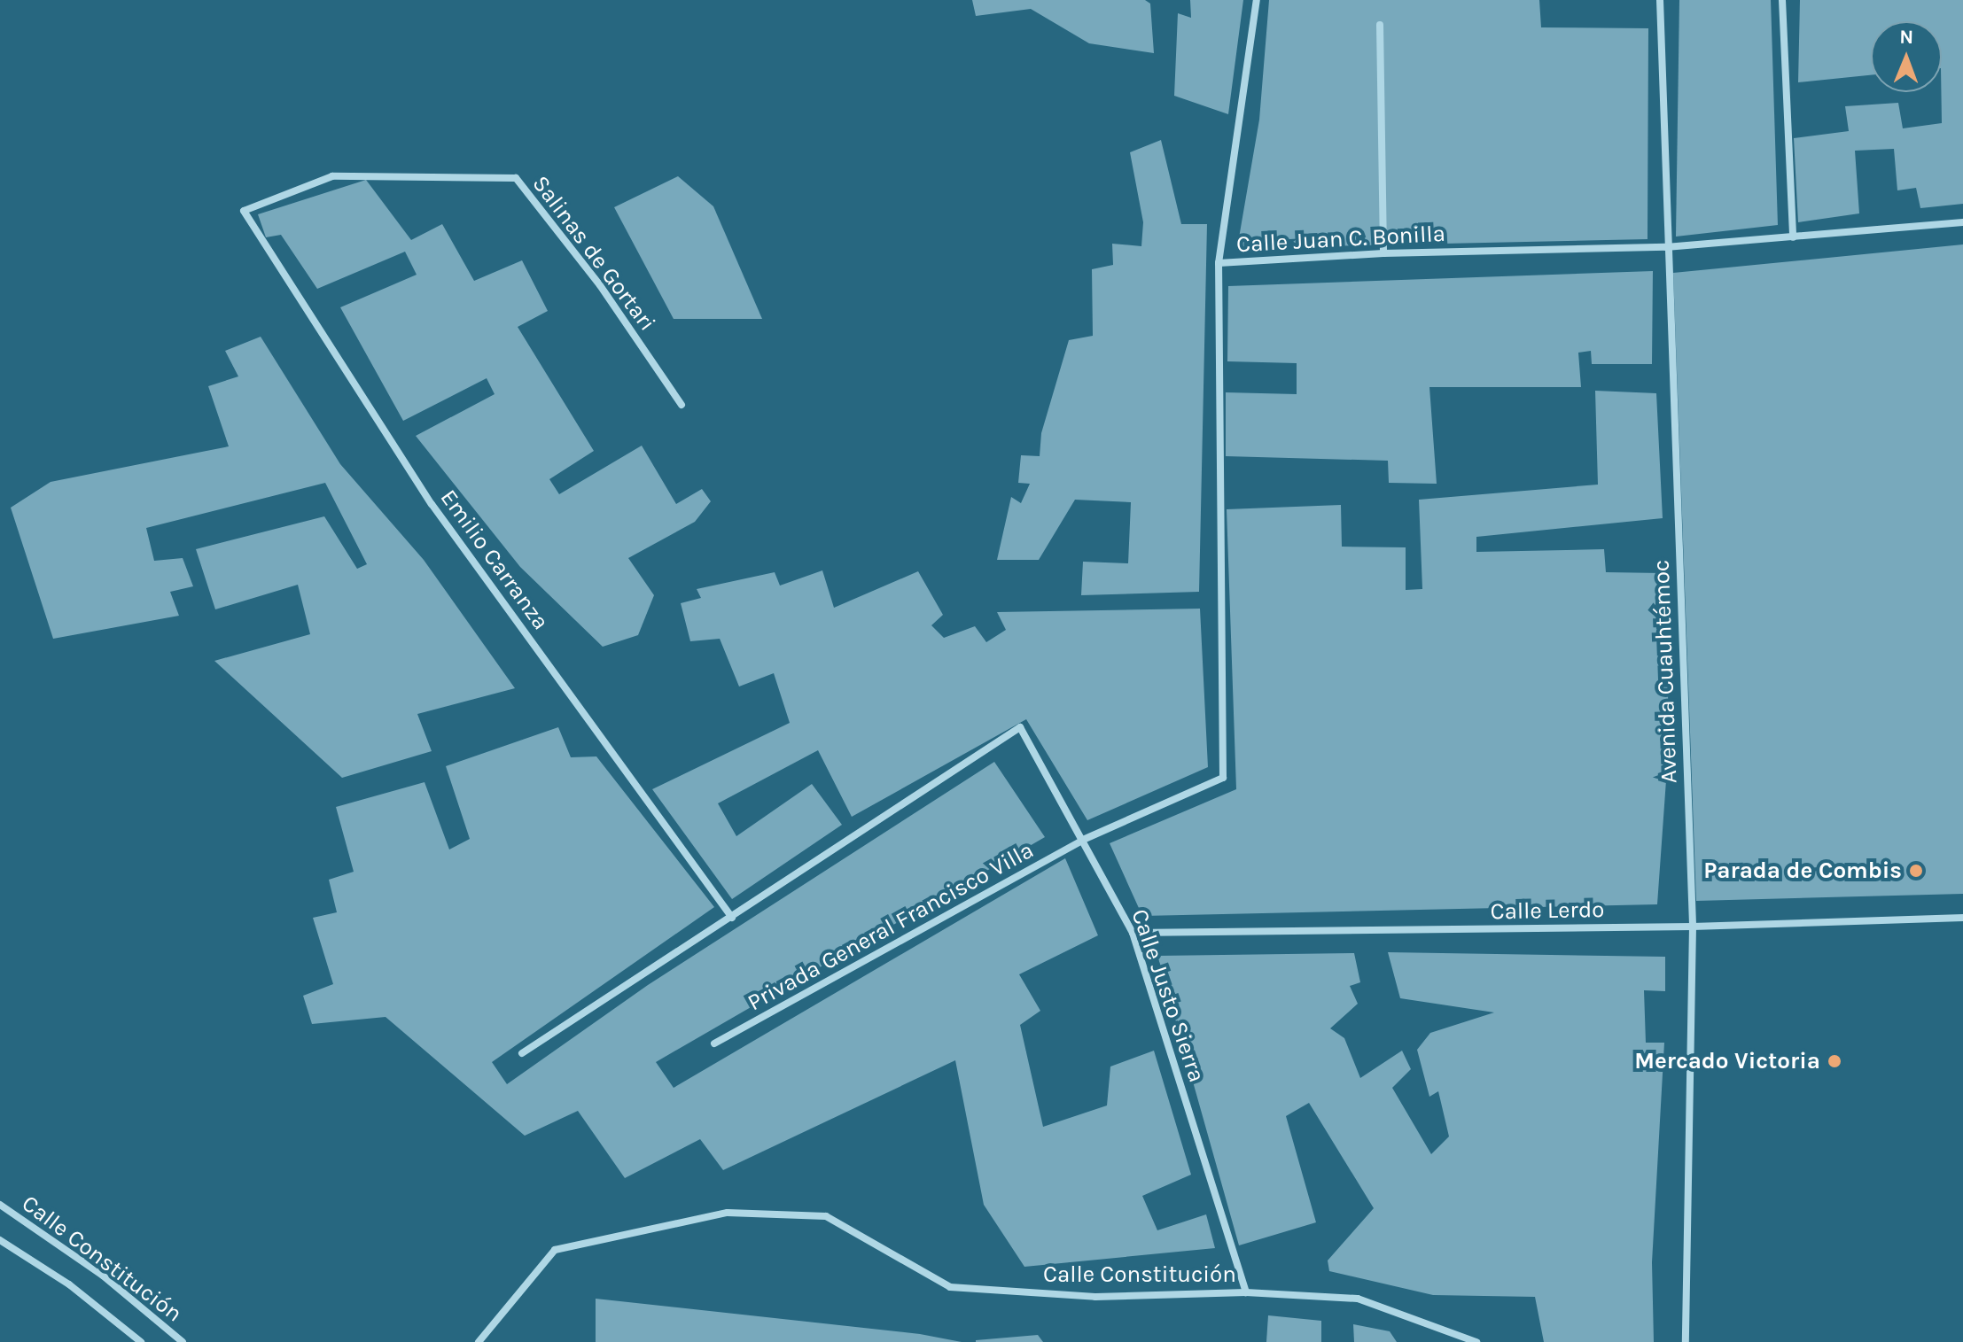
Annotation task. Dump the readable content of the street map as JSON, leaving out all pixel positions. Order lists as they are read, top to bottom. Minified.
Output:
{"streets":{"street":["Calle Juan C. Bonilla","Salinas de Gortari","Emilio Carranza","Avenida Cuauhtémoc","Calle Lerdo","Privada General Francisco Villa","Calle Justo Sierra","Calle Constitución"]},"crossings":[["Calle Juan C. Bonilla","Avenida Cuauhtémoc"],["Calle Juan C. Bonilla","Privada General Francisco Villa"],["Calle Juan C. Bonilla","Calle Justo Sierra"],["Salinas de Gortari","Emilio Carranza"],["Emilio Carranza","Calle Justo Sierra"],["Avenida Cuauhtémoc","Calle Lerdo"],["Calle Lerdo","Calle Justo Sierra"],["Privada General Francisco Villa","Calle Justo Sierra"],["Calle Justo Sierra","Calle Constitución"]],"places":["Parada de Combis","Mercado Victoria"],"north":"top"}
